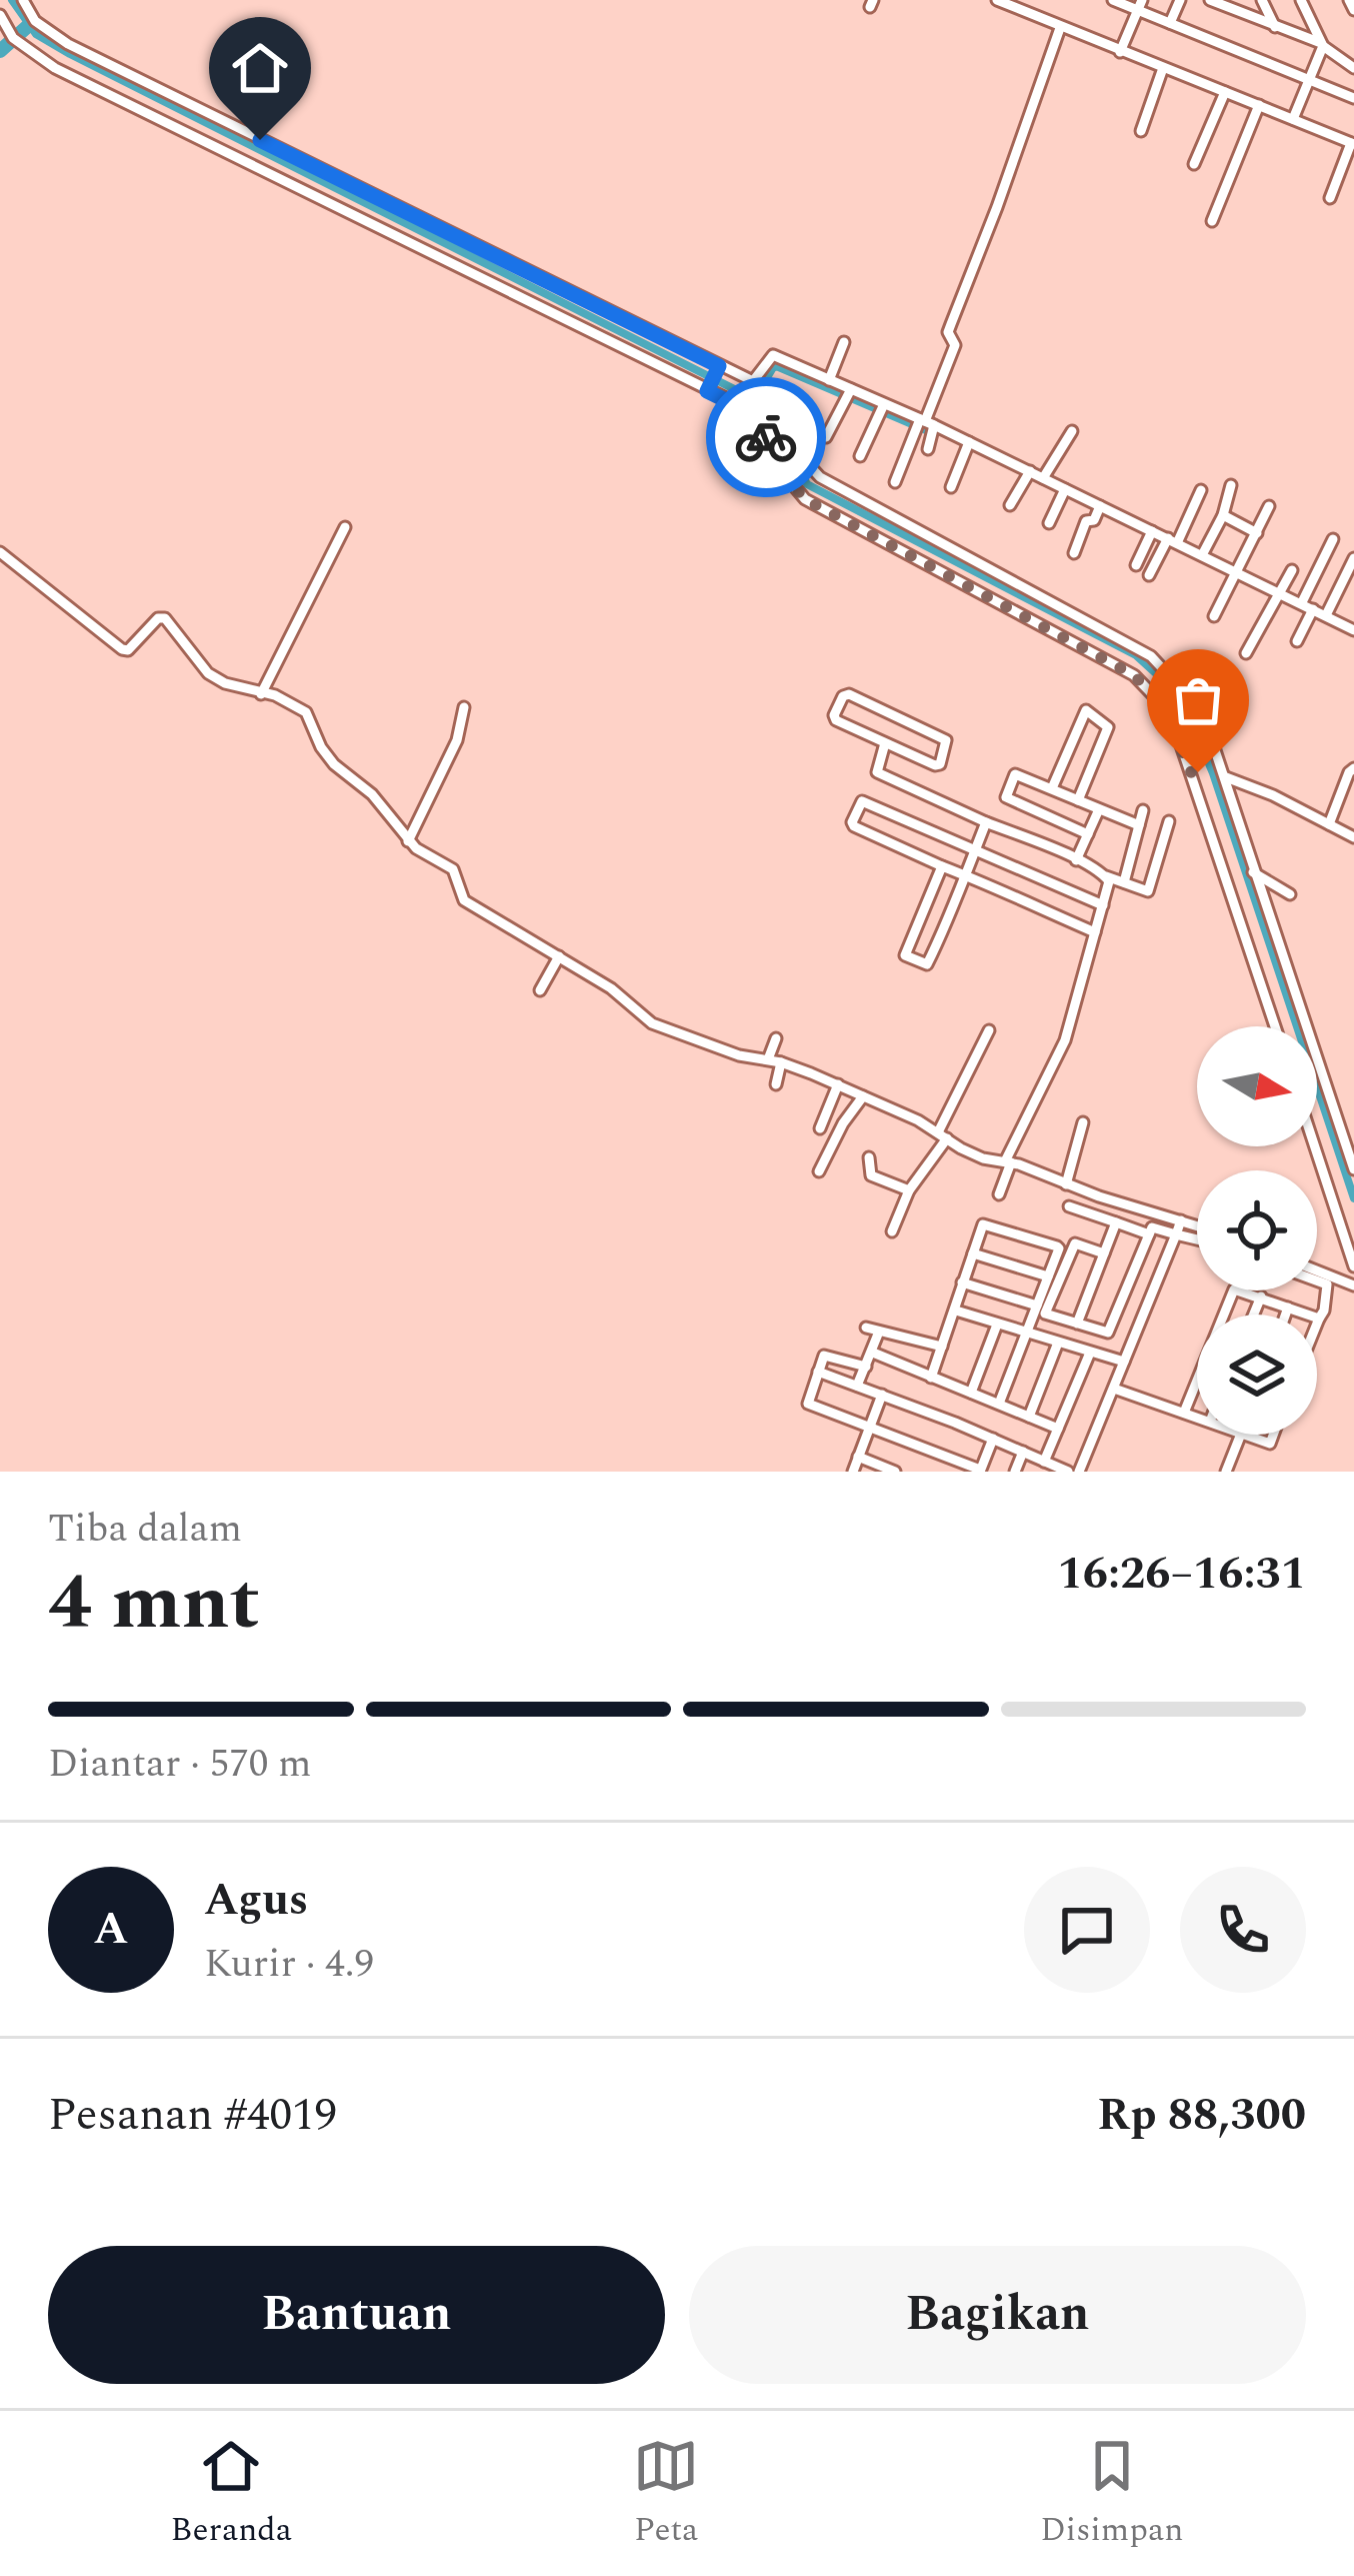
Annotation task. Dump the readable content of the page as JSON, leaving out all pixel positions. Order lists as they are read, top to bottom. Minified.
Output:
{"north":"right","page":{"heading":["4 mnt","Tiba dalam","16:26–16:31"],"panel":["Agus","Kurir · 4.9","Pesanan #4019","Rp 88,300"],"bar":"Diantar · 570 m","round":"A","buttons":["Bantuan","Bagikan"],"tabs":["Beranda","Peta","Disimpan"]}}
